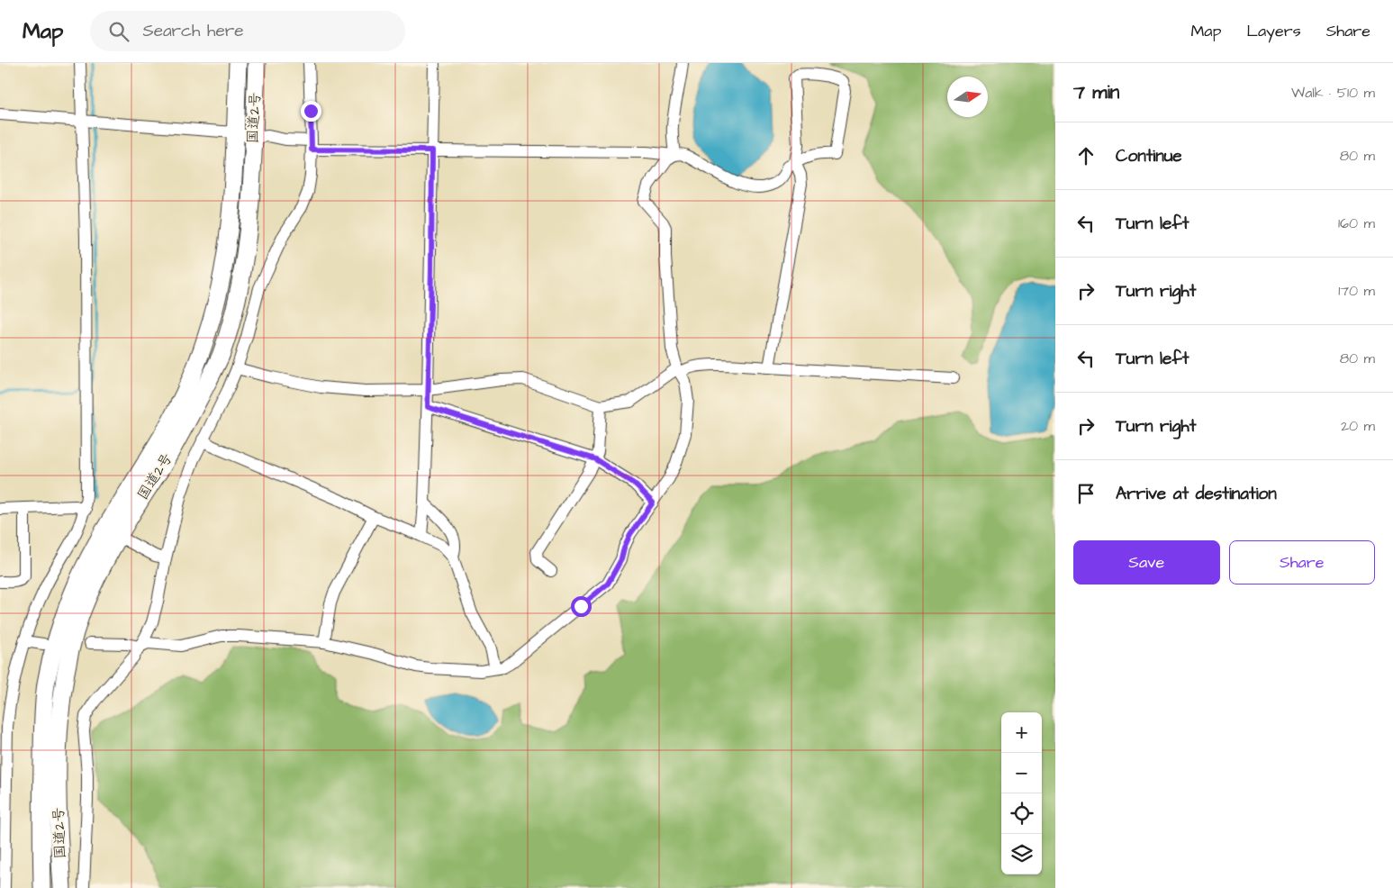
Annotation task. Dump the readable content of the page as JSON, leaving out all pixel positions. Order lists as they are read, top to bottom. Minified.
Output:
{"streets":{"highway":["国道2号"]},"north":"right","page":{"header":"Map","search":"Search here","nav":["Map","Layers","Share"],"heading":["7 min","Walk · 510 m"],"list":[["Continue","80 m"],["Turn left","160 m"],["Turn right","170 m"],["Turn left","80 m"],["Turn right","20 m"],"Arrive at destination"],"buttons":["Save","Share"],"map_buttons":["+","−"]}}
